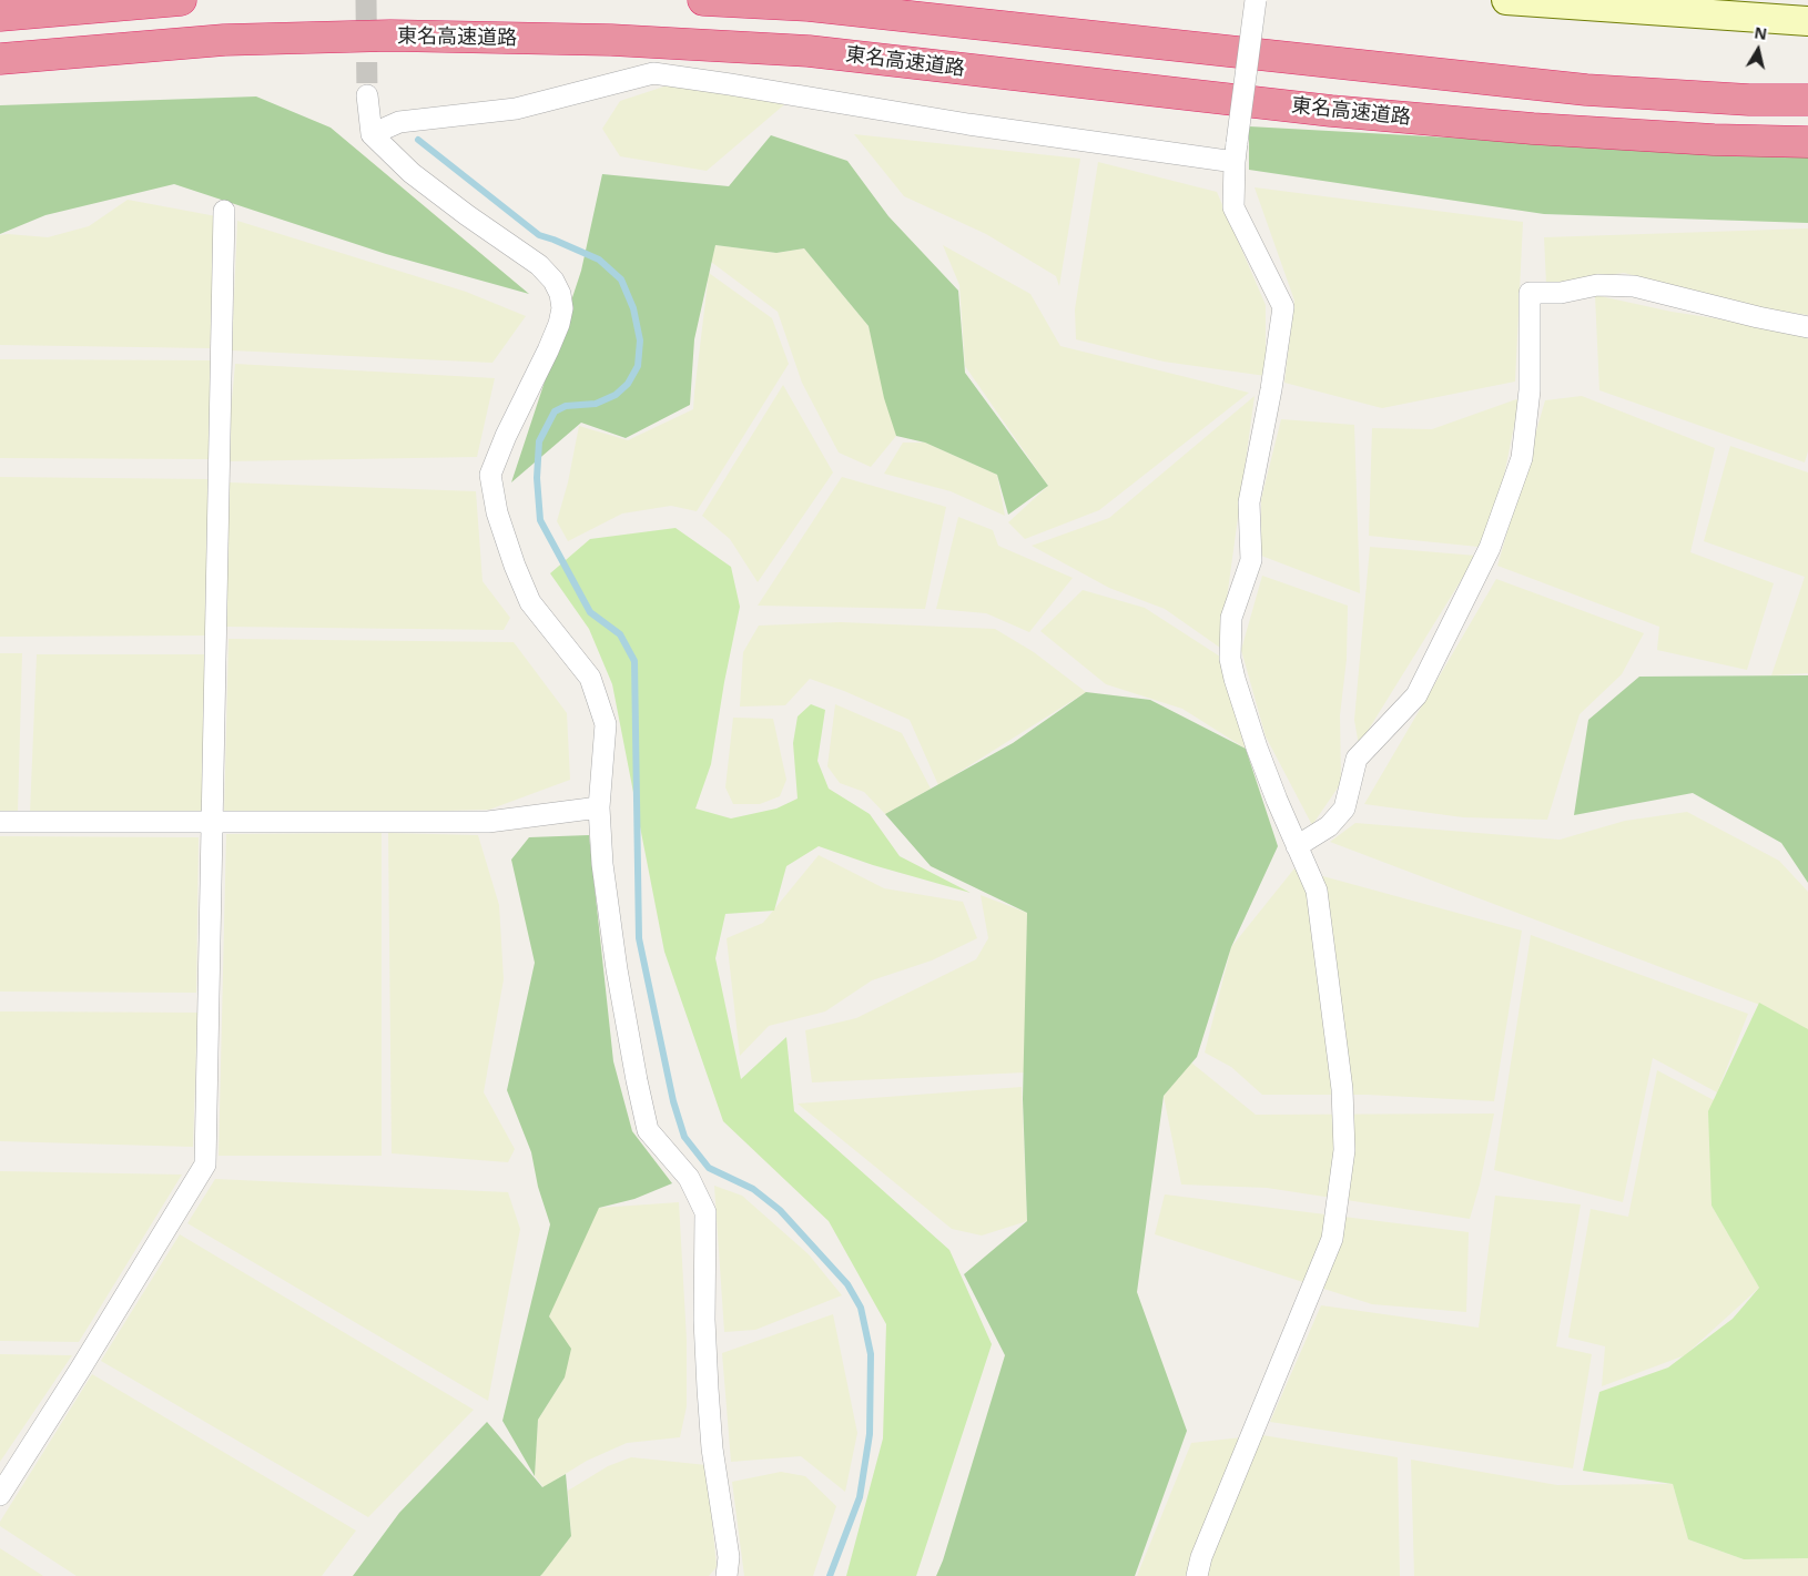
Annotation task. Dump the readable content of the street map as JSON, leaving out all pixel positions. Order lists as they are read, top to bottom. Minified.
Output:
{"streets":{"highway":["東名高速道路"]},"north":"top"}
